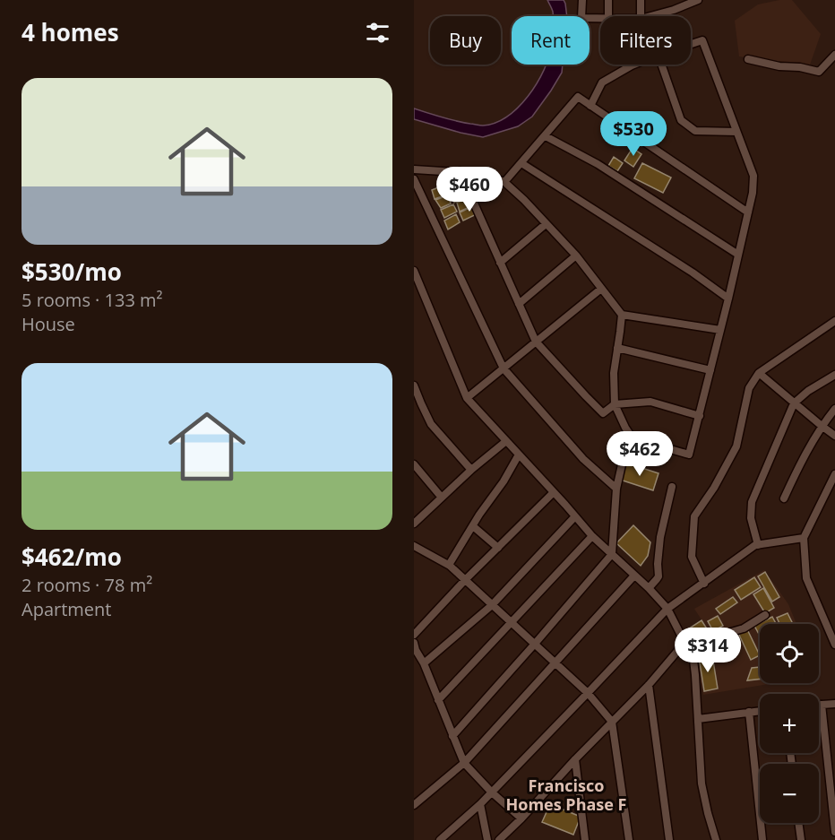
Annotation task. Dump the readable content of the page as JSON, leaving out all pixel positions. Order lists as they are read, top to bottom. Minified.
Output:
{"districts":["Francisco Homes Phase F"],"page":{"heading":"4 homes","chip":["Buy","Rent","Filters"],"list":[{"name":"$530/mo","note":"5 rooms · 133 m² · House"},{"name":"$462/mo","note":"2 rooms · 78 m² · Apartment"}],"price":["$530","$460","$462","$314"],"map_buttons":["+","−"]}}
